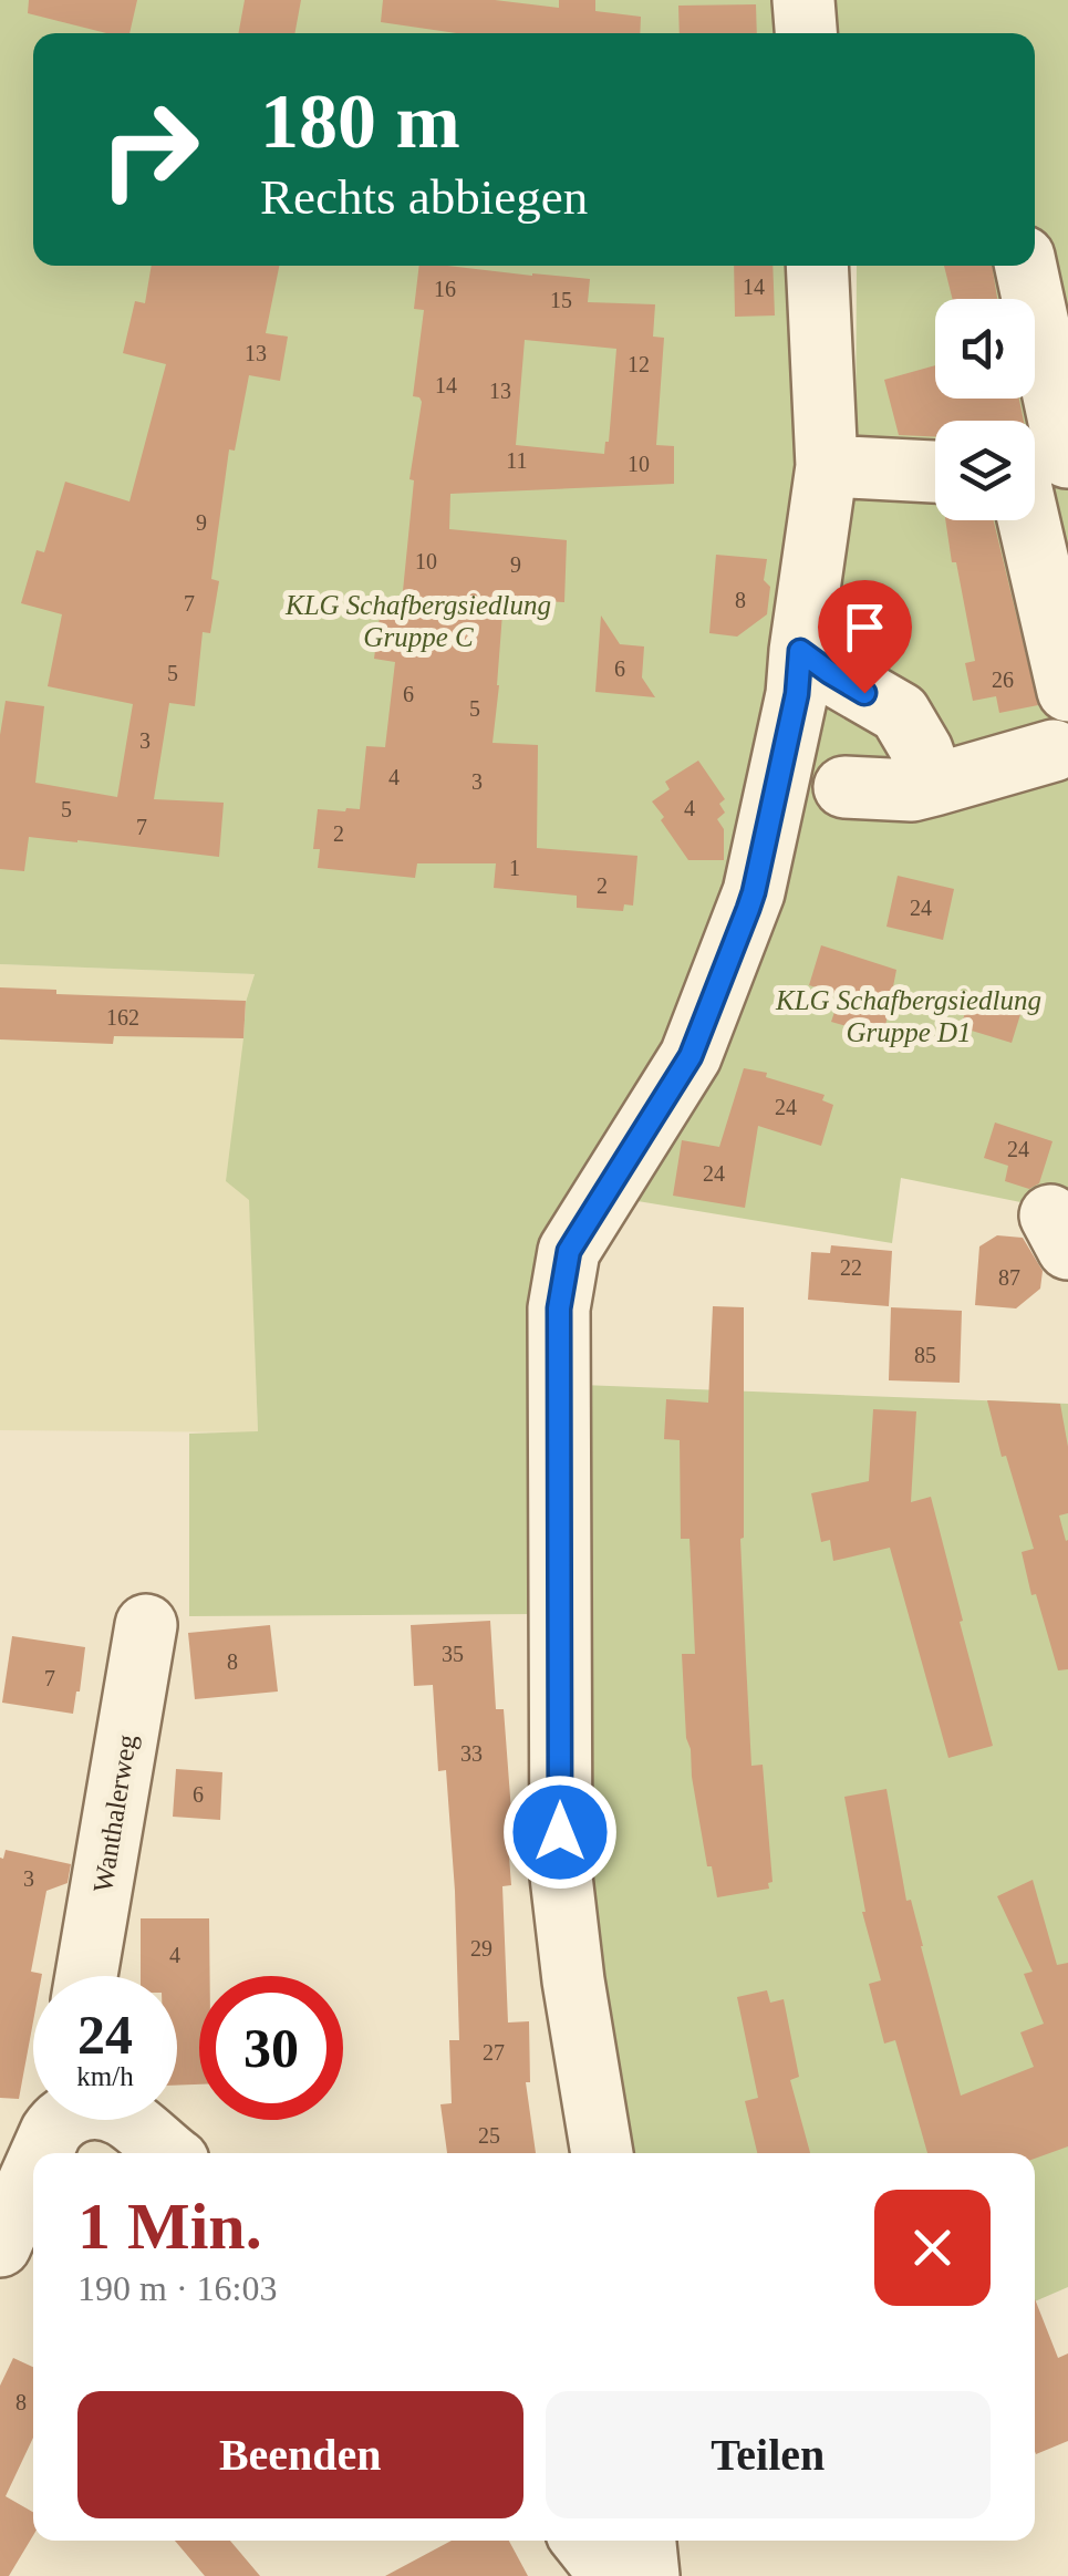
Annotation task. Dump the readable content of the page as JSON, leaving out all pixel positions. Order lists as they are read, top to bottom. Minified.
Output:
{"streets":{"street":["Wanthalerweg"]},"parks":["KLG Schafbergsiedlung Gruppe C","KLG Schafbergsiedlung Gruppe D1"],"house_numbers":["14","16","15","13","12","14","13","11","10","9","10","9","8","7","6","5","26","6","5","3","4","3","4","5","7","2","1","2","24","162","24","24","24","22","87","85","35","8","7","33","6","3","29","4","27","25","8"],"page":{"turn":["180 m","Rechts abbiegen"],"speed":"24 km/h","limit":"30","heading":["1 Min.","190 m · 16:03"],"buttons":["Beenden","Teilen"]}}
